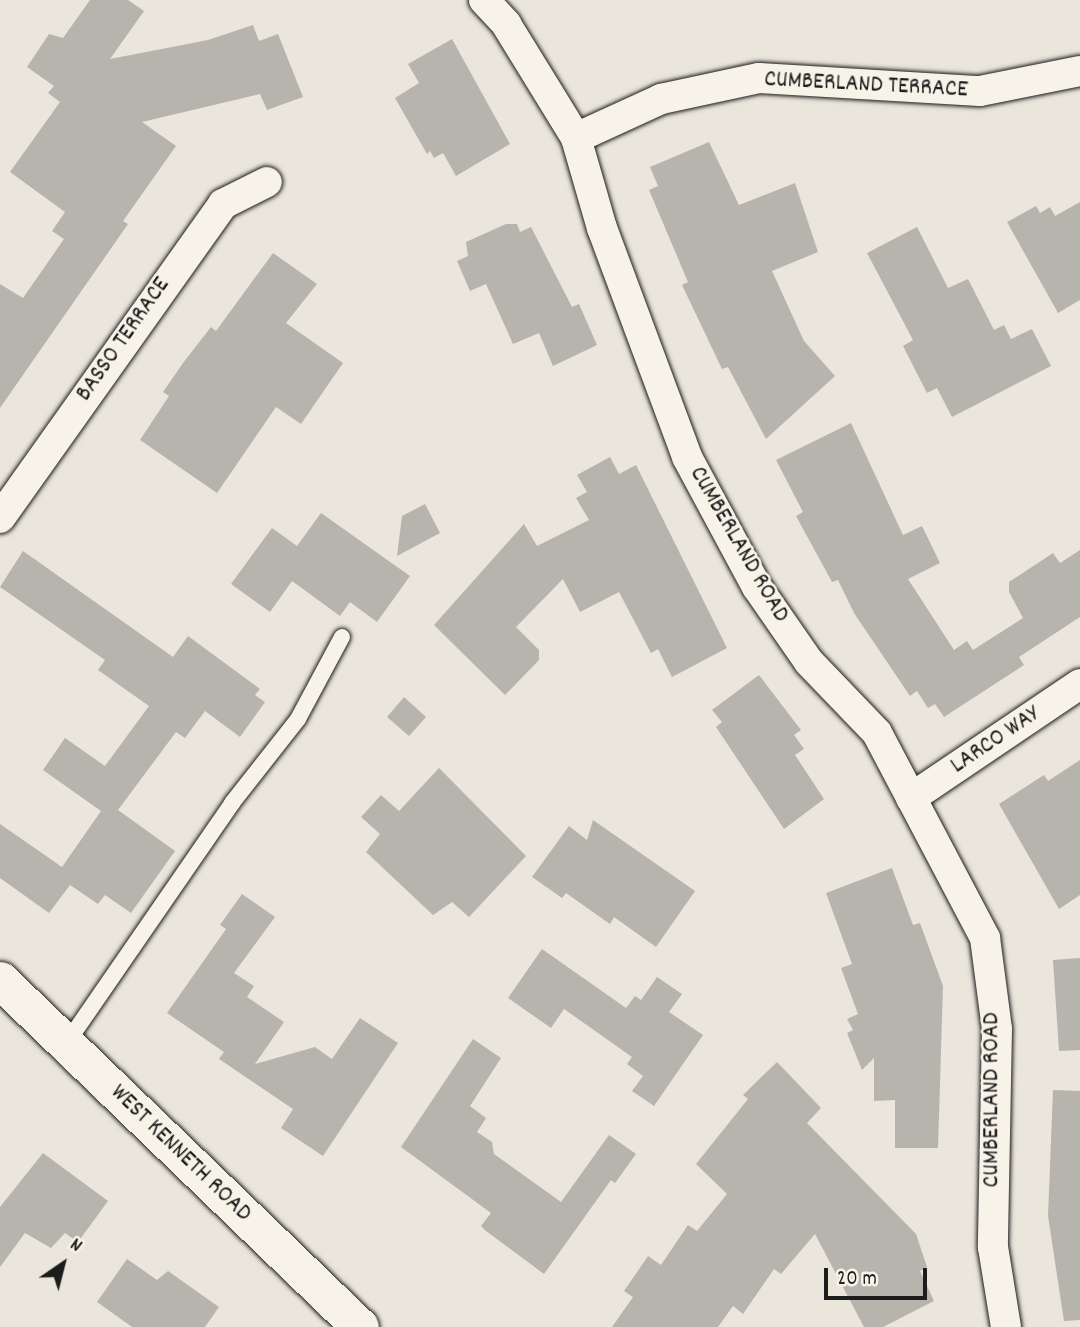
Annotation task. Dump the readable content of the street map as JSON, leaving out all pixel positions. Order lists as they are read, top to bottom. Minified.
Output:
{"streets":{"street":["CUMBERLAND TERRACE","BASSO TERRACE","CUMBERLAND ROAD","LARCO WAY","WEST KENNETH ROAD"]},"crossings":[["CUMBERLAND TERRACE","CUMBERLAND ROAD"],["CUMBERLAND ROAD","LARCO WAY"]],"scale_bar":"20 m","north":"top right"}
